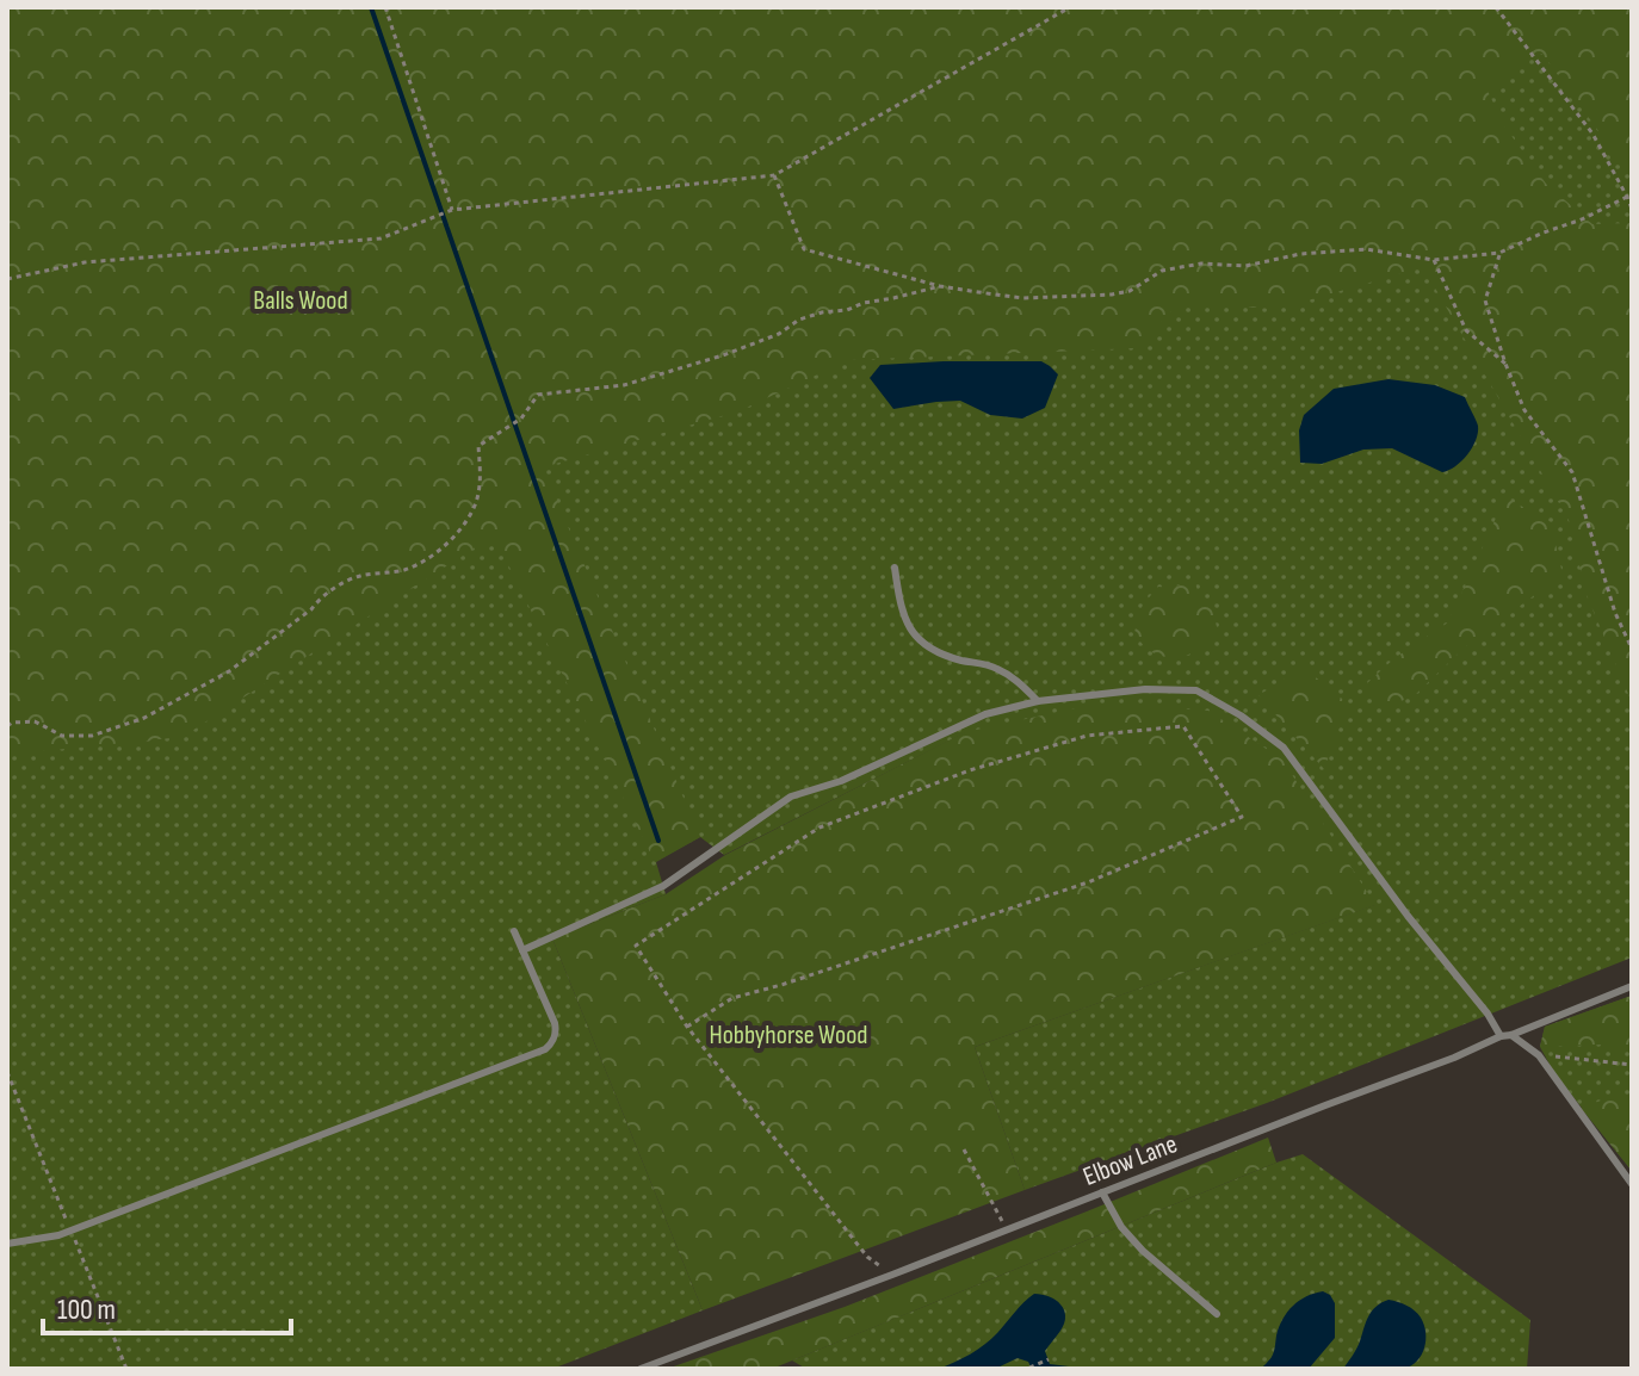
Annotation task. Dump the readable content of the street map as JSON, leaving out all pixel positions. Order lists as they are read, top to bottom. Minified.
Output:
{"streets":{"lane":["Elbow Lane"]},"parks":["Balls Wood","Hobbyhorse Wood"],"scale_bar":"100 m"}
